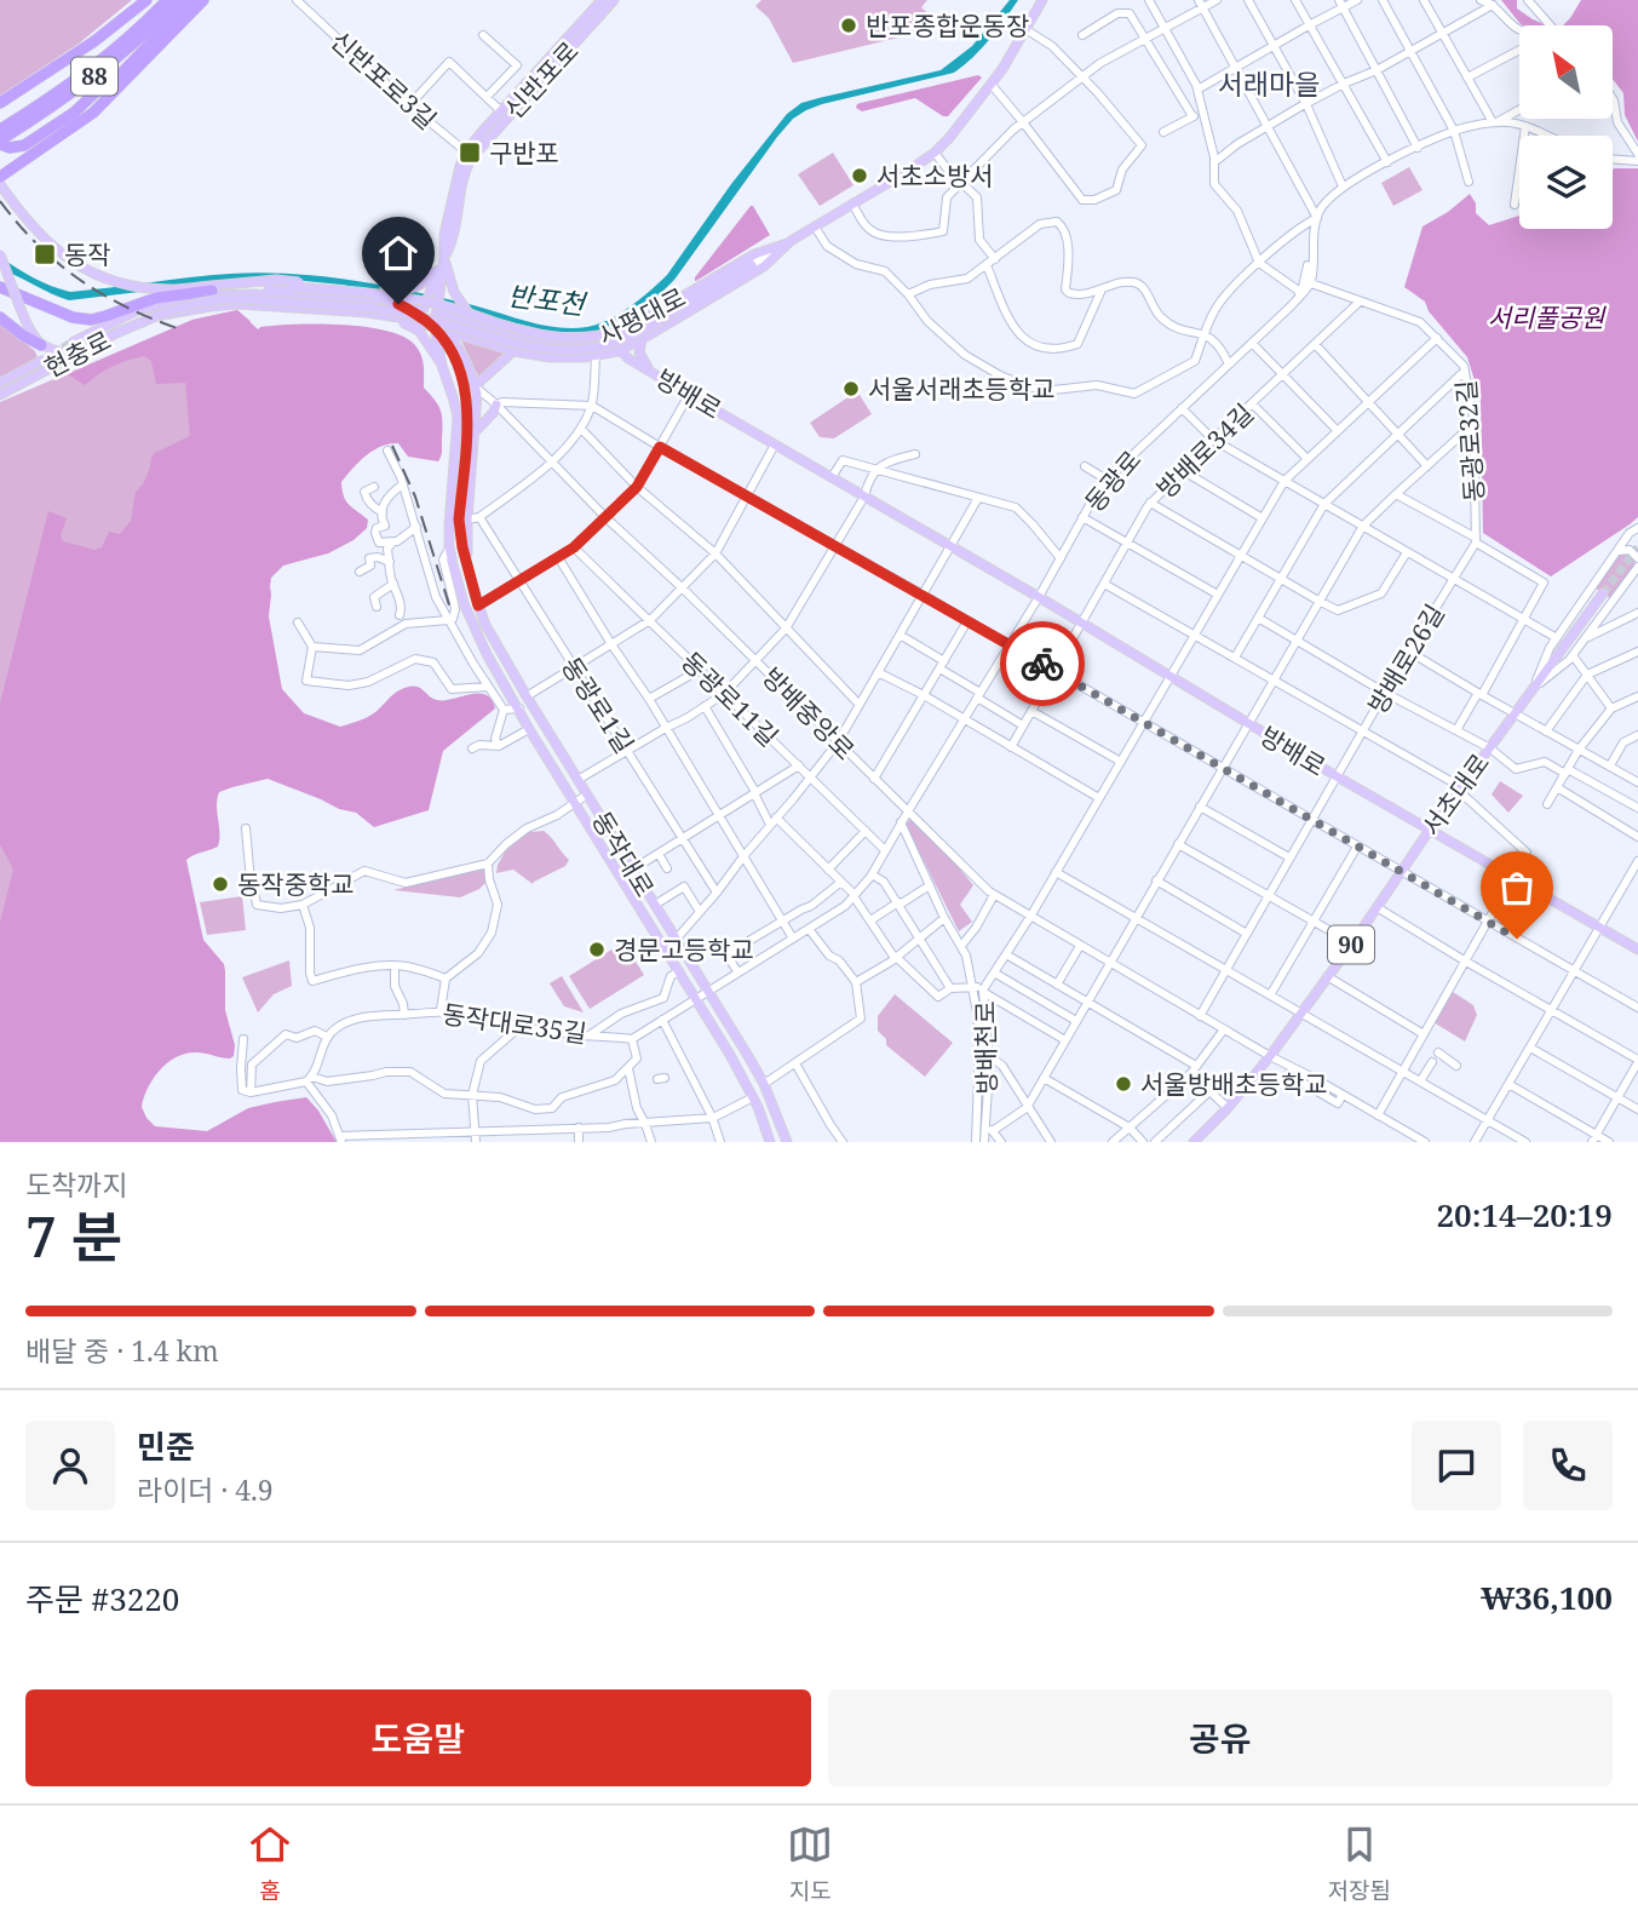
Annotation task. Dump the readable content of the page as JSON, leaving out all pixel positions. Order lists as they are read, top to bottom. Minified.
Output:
{"streets":{"highway":["88"],"main road":["신반포로","사평대로","현충로","방배로","서초대로","동작대로","90"],"street":["신반포로3길","동광로32길","방배로34길","동광로","방배로26길","동광로11길","동광로1길","방배중앙로","동작대로35길","방배천로"]},"crossings":[["신반포로3길","신반포로"],["신반포로","동작대로"],["사평대로","방배로"],["사평대로","방배중앙로"],["사평대로","동작대로"],["현충로","동작대로"],["방배로","방배로34길"],["방배로","동광로"],["방배로","방배로26길"],["방배로","서초대로"],["방배로","방배천로"],["동광로32길","방배로34길"],["동광로32길","동광로"],["동광로32길","방배로26길"],["동광로32길","방배천로"],["동광로","동광로11길"],["동광로","방배중앙로"],["동광로","동작대로"],["방배로26길","방배중앙로"],["방배중앙로","서초대로"],["방배중앙로","동작대로"],["방배중앙로","방배천로"]],"districts":["서래마을"],"water":["반포천"],"parks":["서리풀공원"],"places":{"other":["반포종합운동장","서초소방서","서울서래초등학교","동작중학교","경문고등학교","서울방배초등학교"],"transit":["구반포","동작"]},"north":"top left","page":{"heading":["7 분","도착까지","20:14–20:19"],"panel":["민준","라이더 · 4.9","주문 #3220","₩36,100"],"bar":"배달 중 · 1.4 km","buttons":["도움말","공유"],"tabs":["홈","지도","저장됨"]}}
